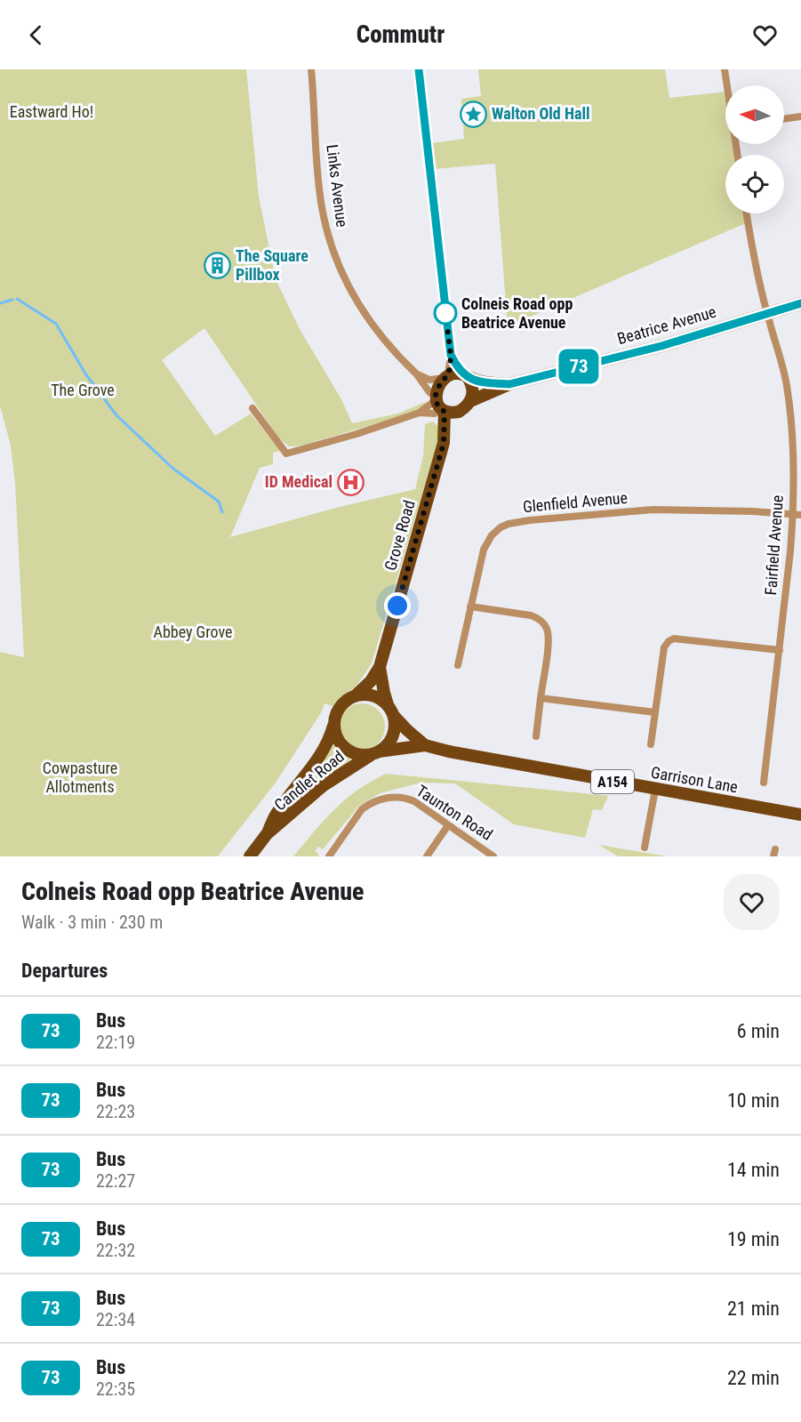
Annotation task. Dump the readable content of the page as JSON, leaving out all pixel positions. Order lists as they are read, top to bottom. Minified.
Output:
{"streets":{"main road":["Beatrice Avenue","Grove Road","Garrison Lane","Candlet Road","A154"],"street":["Links Avenue","Glenfield Avenue","Fairfield Avenue","Taunton Road"]},"crossings":[["Links Avenue","Beatrice Avenue"],["Links Avenue","Grove Road"],["Beatrice Avenue","Grove Road"],["Beatrice Avenue","Fairfield Avenue"],["Glenfield Avenue","Fairfield Avenue"],["Grove Road","Garrison Lane"],["Grove Road","Candlet Road"],["Garrison Lane","Candlet Road"]],"parks":["Eastward Ho!","The Grove","Abbey Grove","Cowpasture Allotments"],"places":{"place":["Walton Old Hall"],"building":["The Square Pillbox"],"other":["Colneis Road opp Beatrice Avenue"],"hospital":["ID Medical"]},"lines":["bus line 73"],"north":"left","page":{"header":"Commutr","on_map":"73","heading":[["Colneis Road opp Beatrice Avenue","Walk · 3 min · 230 m"],"Departures"],"list":[{"mark":"73","name":"Bus","note":"22:19","value":"6 min"},{"mark":"73","name":"Bus","note":"22:23","value":"10 min"},{"mark":"73","name":"Bus","note":"22:27","value":"14 min"},{"mark":"73","name":"Bus","note":"22:32","value":"19 min"},{"mark":"73","name":"Bus","note":"22:34","value":"21 min"},{"mark":"73","name":"Bus","note":"22:35","value":"22 min"}]}}
